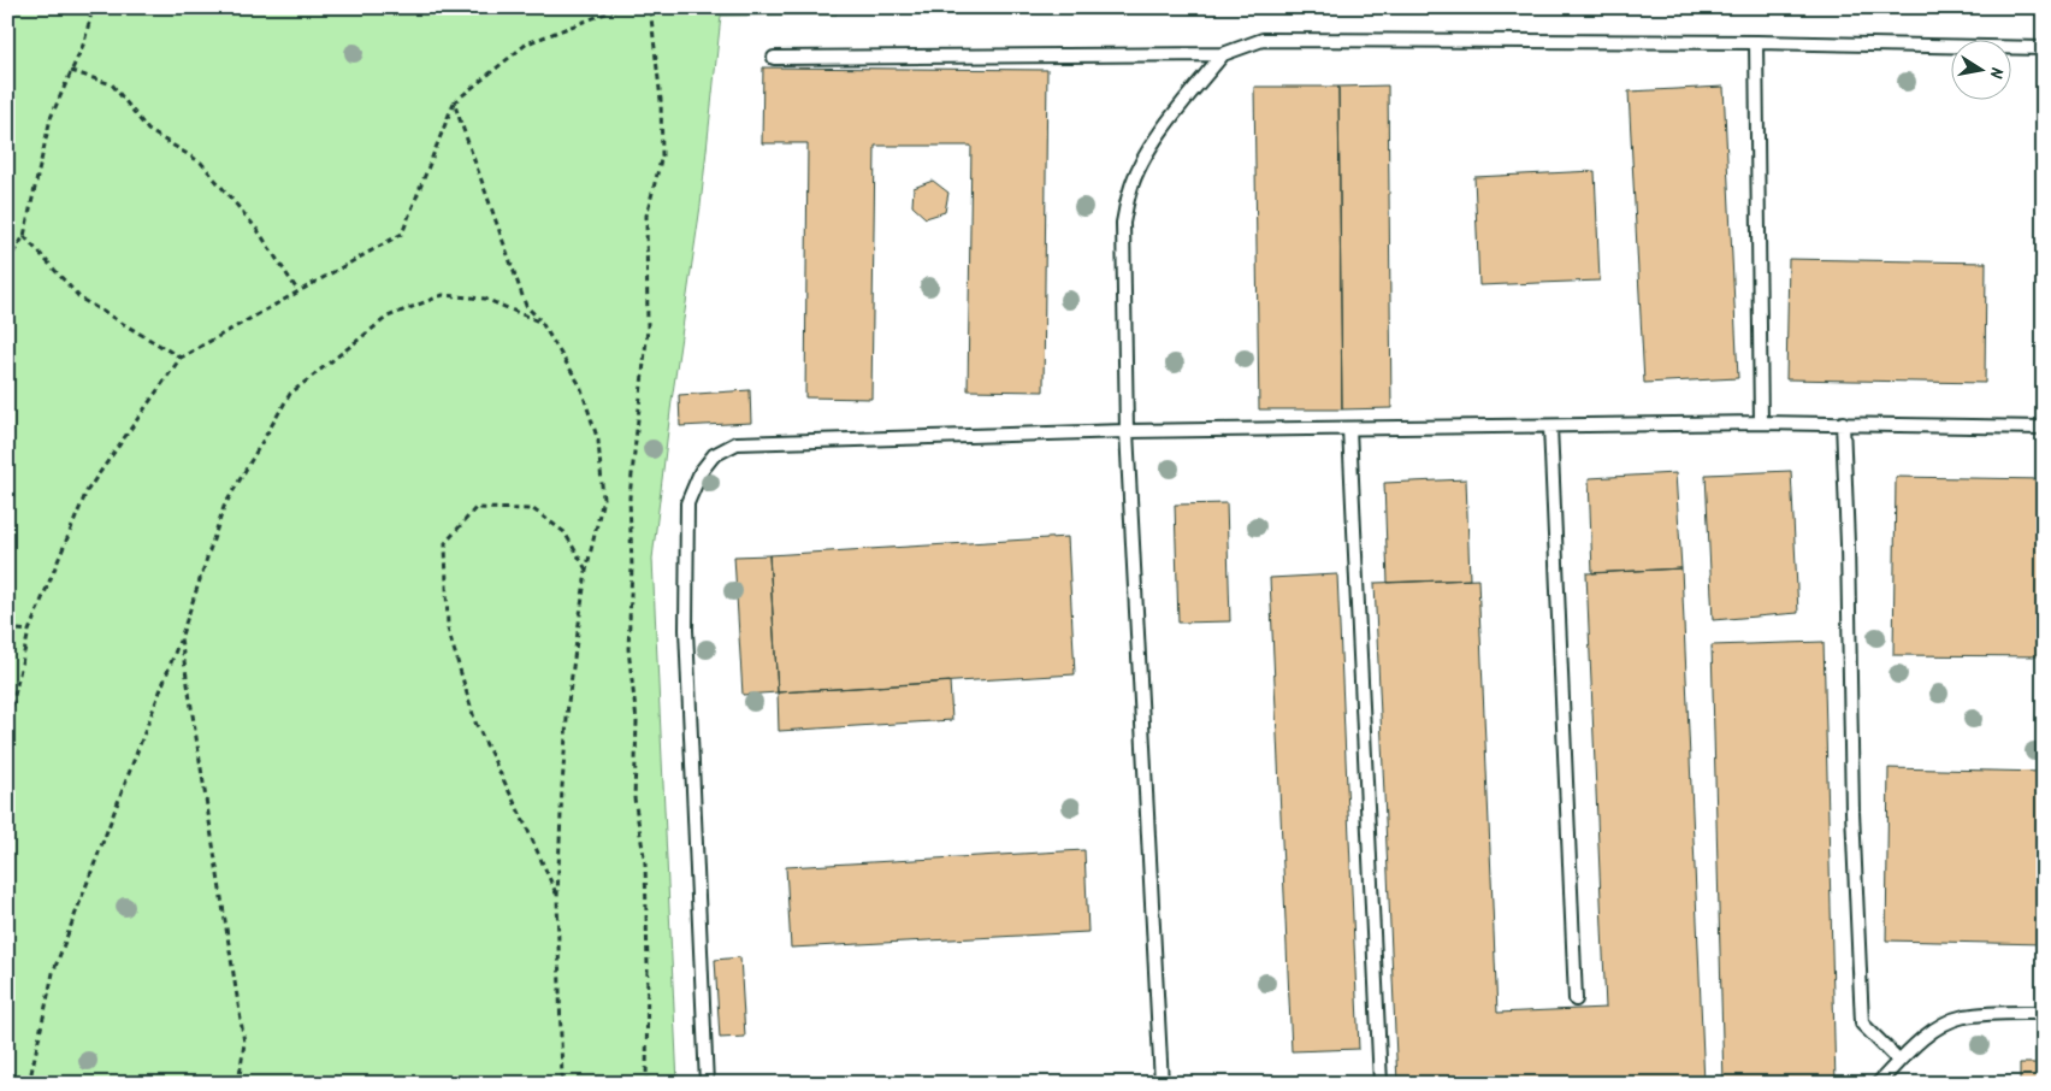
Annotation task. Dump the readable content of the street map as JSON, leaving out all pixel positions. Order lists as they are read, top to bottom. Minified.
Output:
{"north":"right"}
